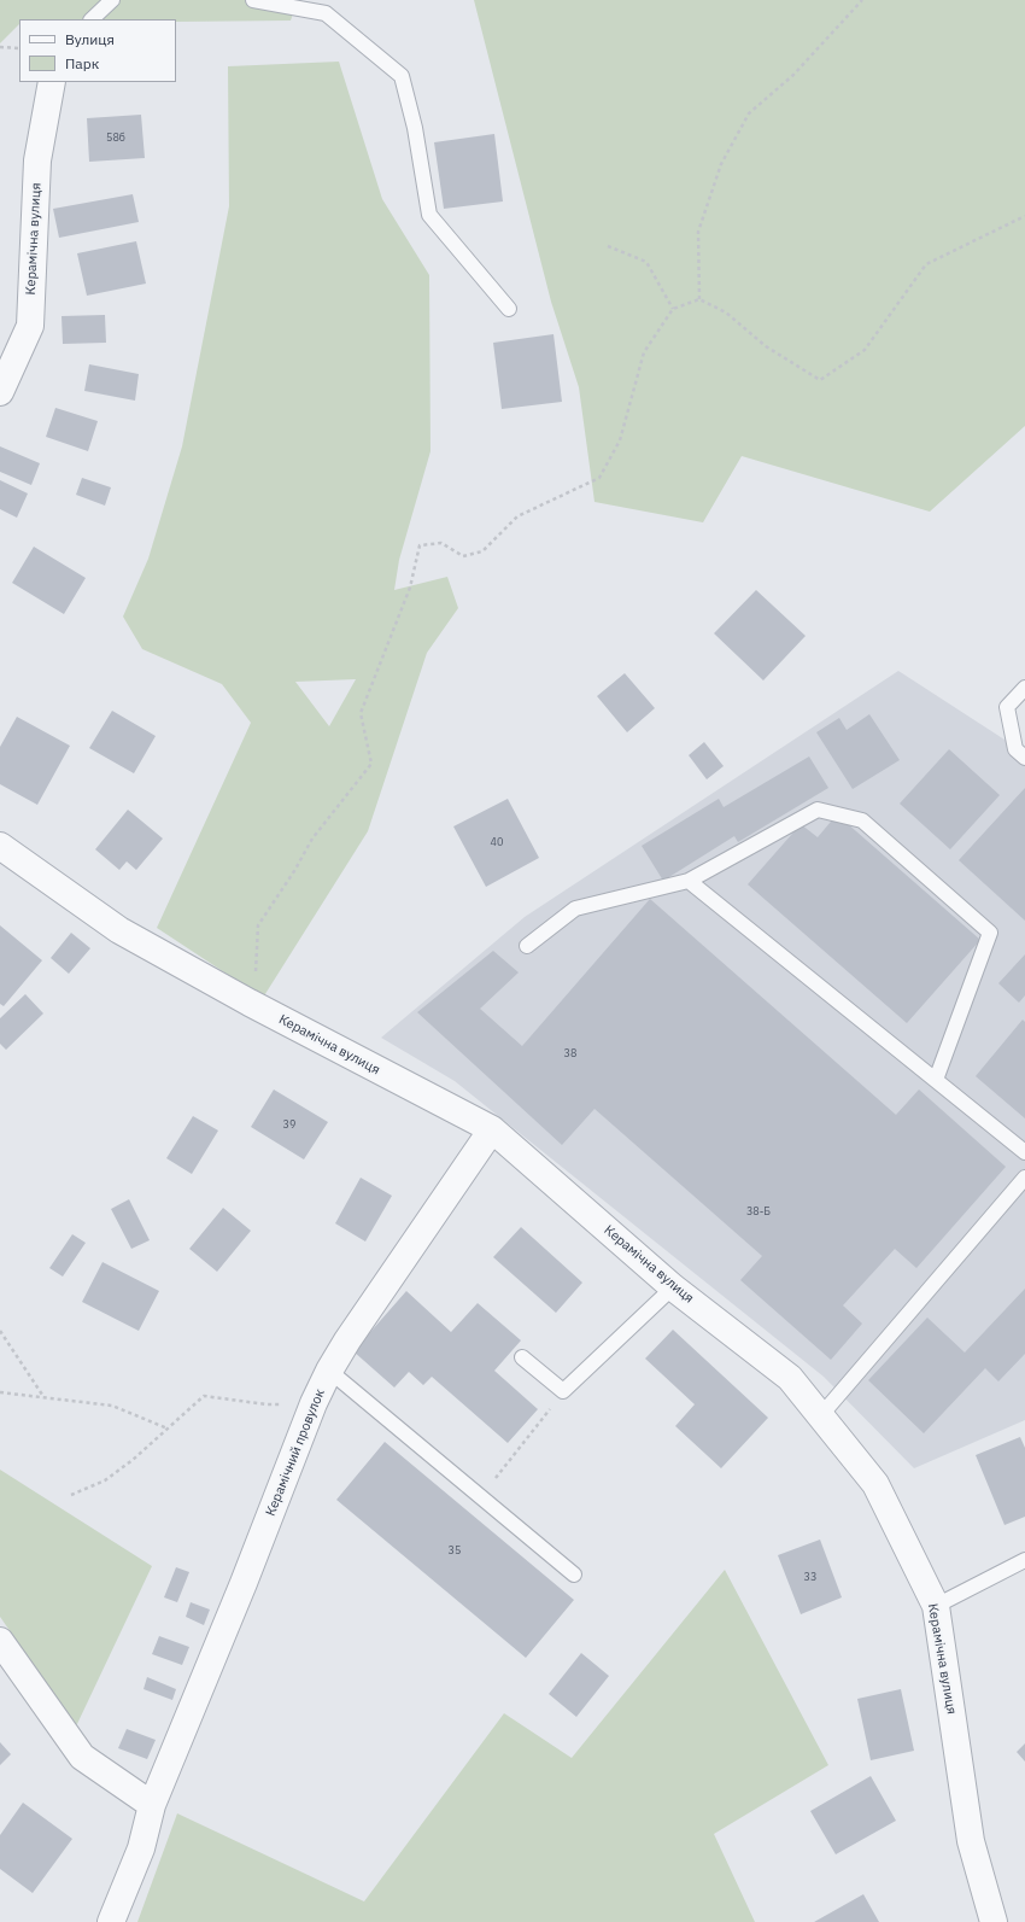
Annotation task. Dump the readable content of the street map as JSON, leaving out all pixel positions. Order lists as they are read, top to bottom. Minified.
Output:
{"streets":{"street":["Керамічна вулиця","Керамічний провулок"]},"crossings":[["Керамічна вулиця","Керамічний провулок"]],"house_numbers":["58б","40","38","39","38-Б","35","33"],"legend":["Вулиця","Парк"]}
